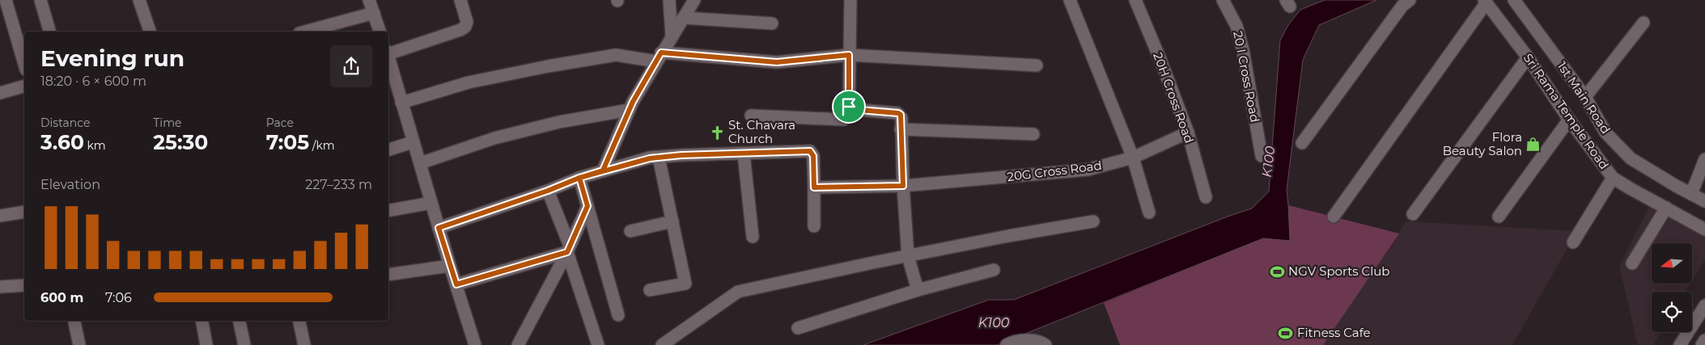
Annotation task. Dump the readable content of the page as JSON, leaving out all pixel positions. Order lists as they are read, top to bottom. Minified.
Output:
{"streets":{"street":["20 I Cross Road","20H Cross Road","1st Main Road","Sri Rama Temple Road","20G Cross Road"]},"crossings":[["20H Cross Road","20G Cross Road"]],"water":["K100"],"places":{"church":["St. Chavara Church"],"shop":["Flora Beauty Salon"],"sports":["NGV Sports Club","Fitness Cafe"]},"north":"left","page":{"heading":["Evening run","18:20 · 6 × 600 m"],"stats":[["Distance","3.60 km"],["Time","25:30"],["Pace","7:05 /km"]],"chart":["Elevation","227–233 m"],"list":[{"name":"600 m","note":"7:06"}]}}
